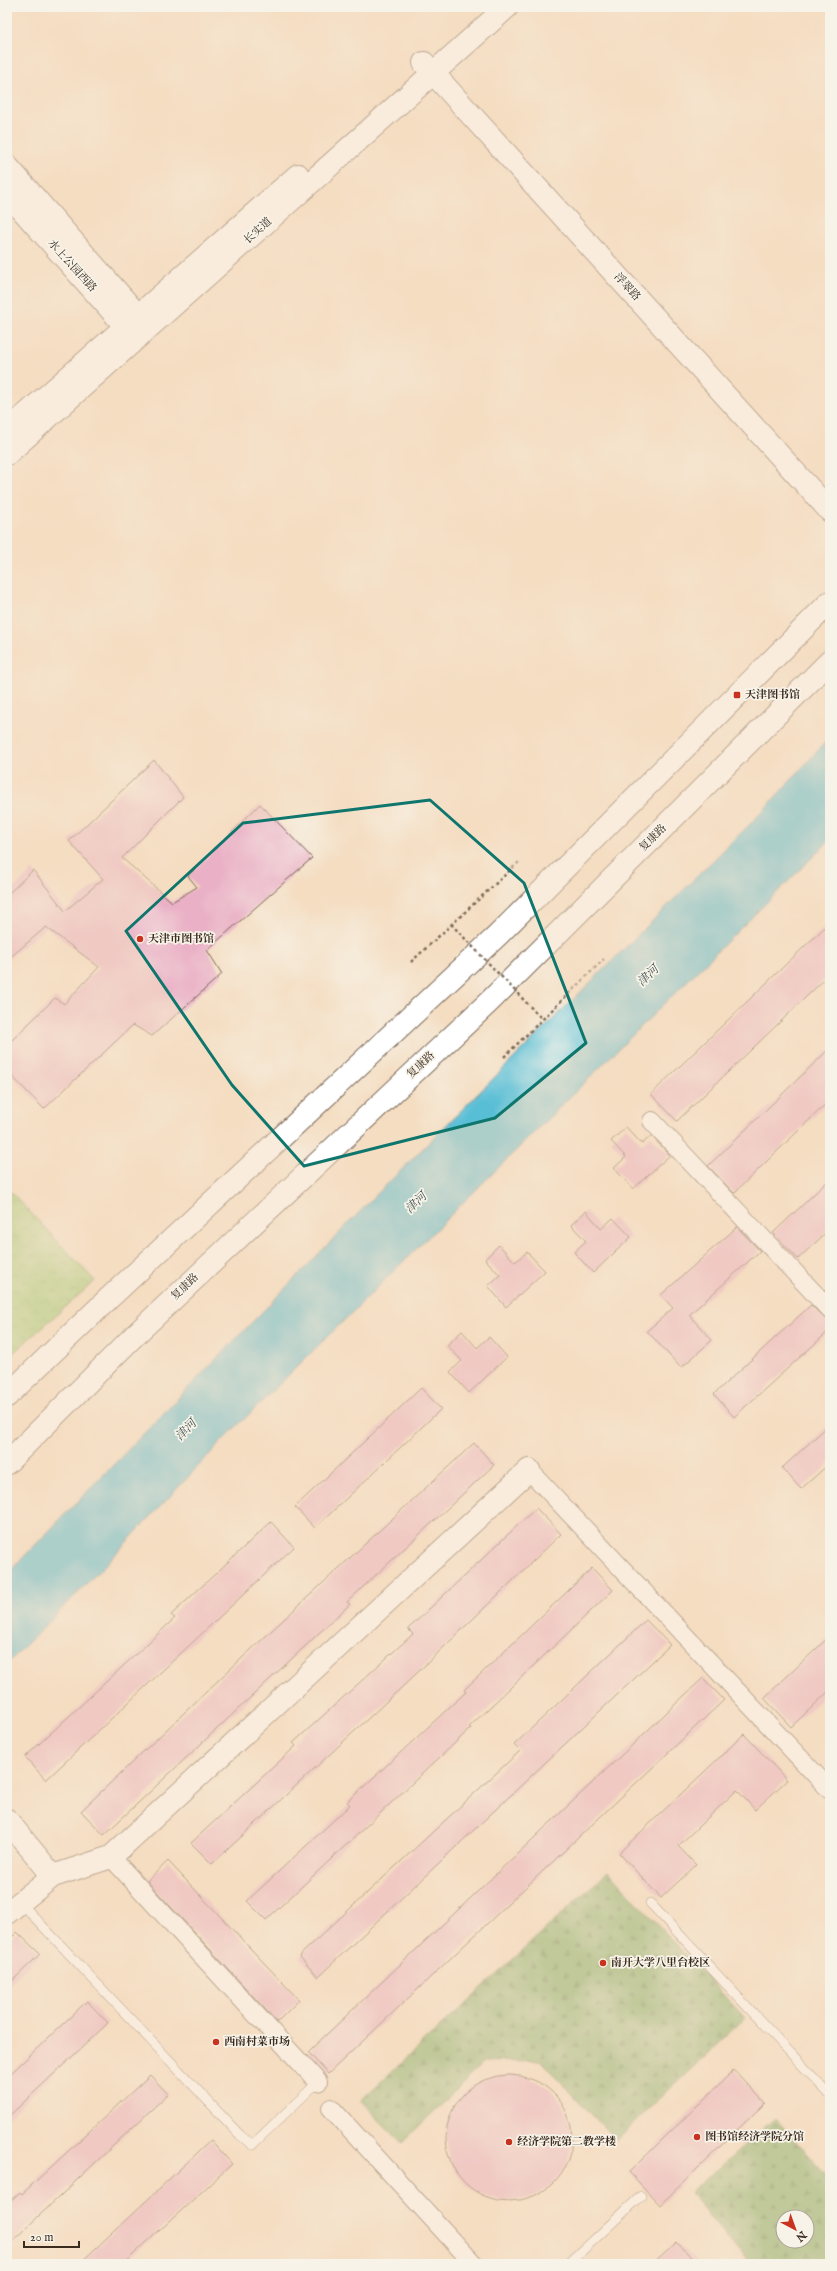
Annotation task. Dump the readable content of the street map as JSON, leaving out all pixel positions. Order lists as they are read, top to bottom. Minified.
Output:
{"streets":{"main road":["长实道","水上公园西路","浮翠路","复康路"]},"crossings":[["长实道","水上公园西路"],["长实道","浮翠路"]],"water":["津河"],"places":{"transit":["天津图书馆"],"other":["天津市图书馆","南开大学八里台校区","西南村菜市场","图书馆经济学院分馆","经济学院第二教学楼"]},"scale_bar":"20 m","north":"bottom right"}
